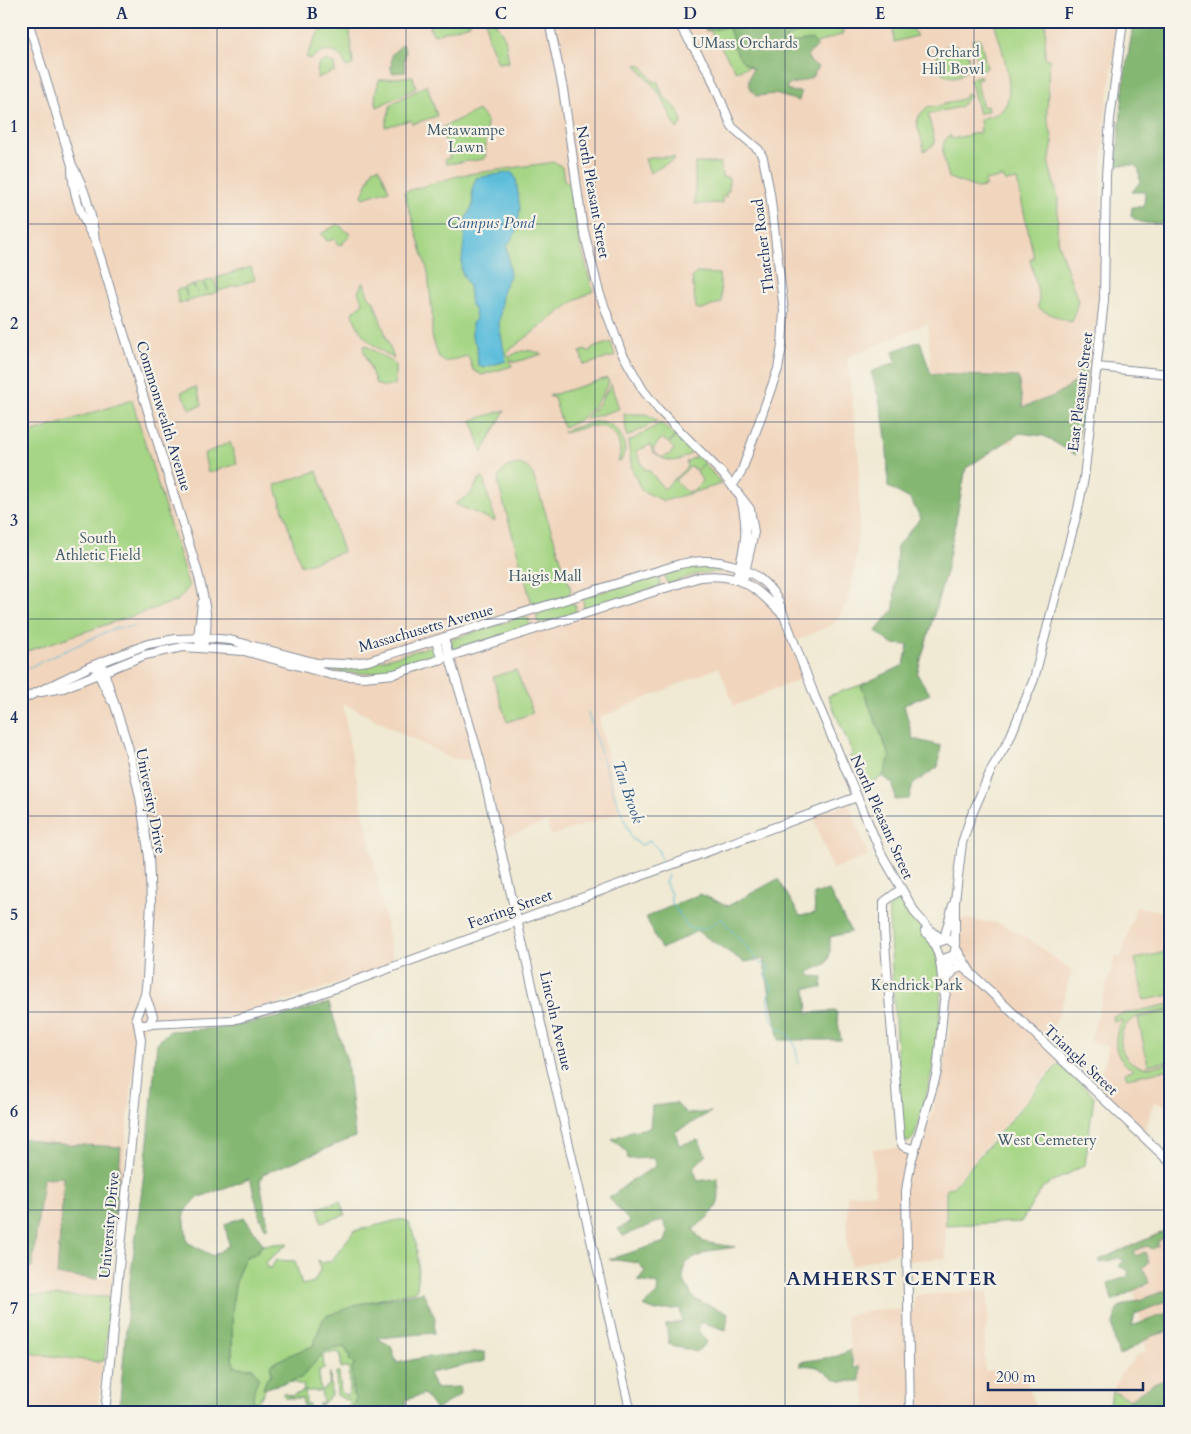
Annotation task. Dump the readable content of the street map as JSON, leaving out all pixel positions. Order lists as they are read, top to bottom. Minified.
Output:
{"streets":{"main road":["North Pleasant Street","Thatcher Road","East Pleasant Street","Commonwealth Avenue","Massachusetts Avenue","University Drive","Fearing Street","Lincoln Avenue","Triangle Street"]},"crossings":[["North Pleasant Street","Thatcher Road"],["North Pleasant Street","Massachusetts Avenue"],["North Pleasant Street","Fearing Street"],["East Pleasant Street","Triangle Street"],["Commonwealth Avenue","Massachusetts Avenue"],["Massachusetts Avenue","University Drive"],["Massachusetts Avenue","Lincoln Avenue"],["University Drive","Fearing Street"],["Fearing Street","Lincoln Avenue"]],"districts":["AMHERST CENTER"],"water":["Campus Pond","Tan Brook"],"parks":["UMass Orchards","Orchard Hill Bowl","Metawampe Lawn","South Athletic Field","Haigis Mall","Kendrick Park","West Cemetery"],"scale_bar":"200 m","grid":{"columns":["A","B","C","D","E","F"],"rows":["1","2","3","4","5","6","7"]}}
